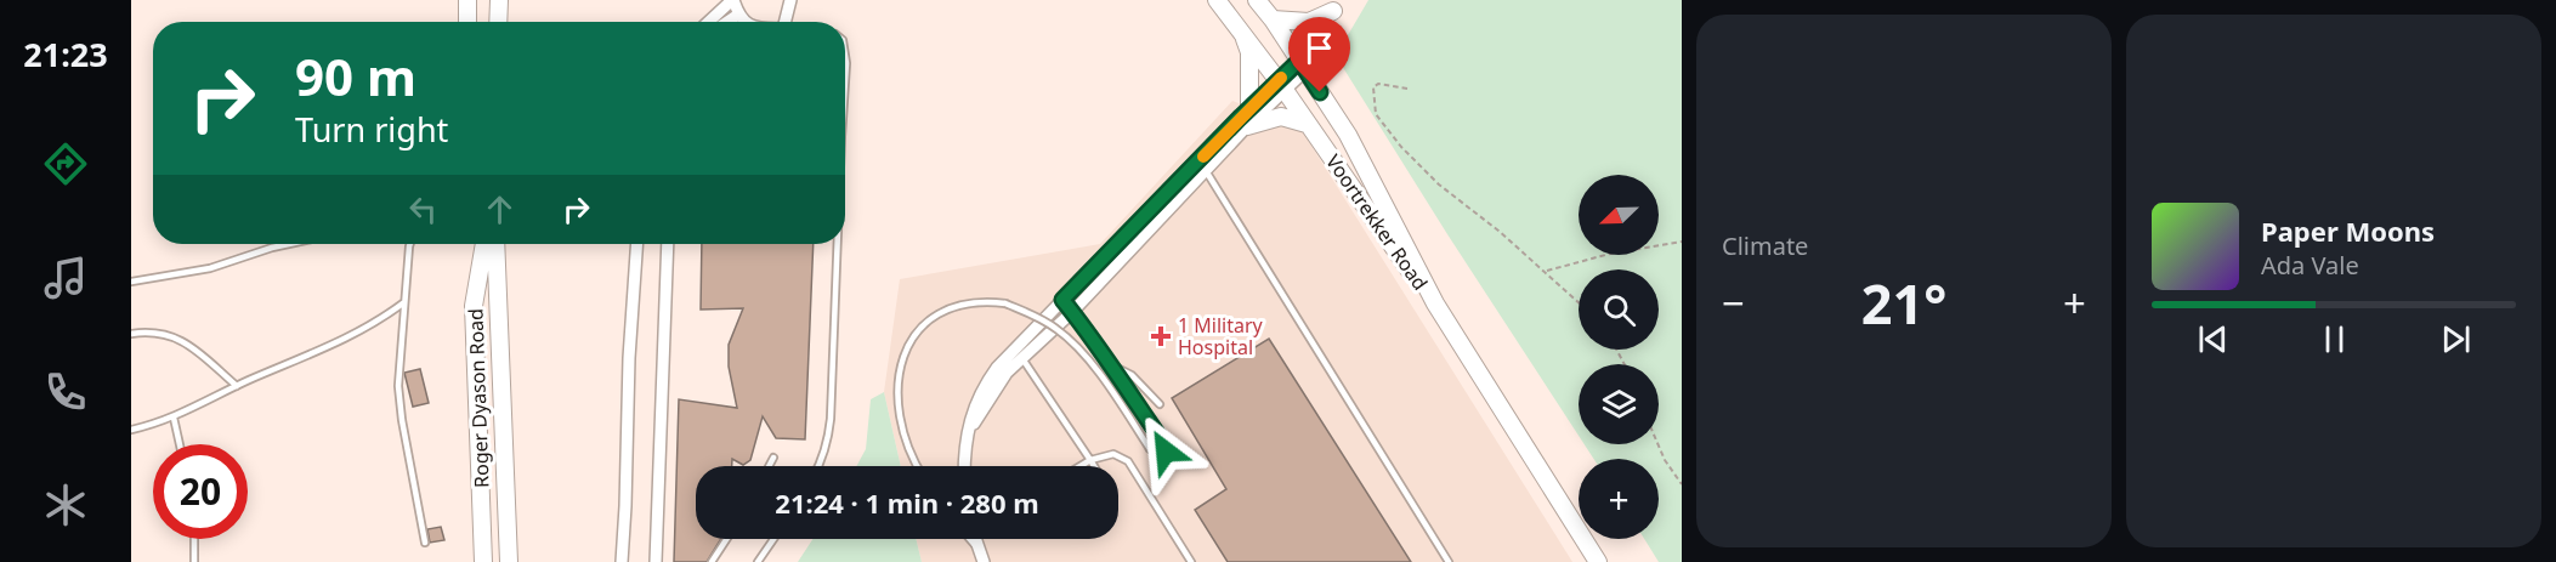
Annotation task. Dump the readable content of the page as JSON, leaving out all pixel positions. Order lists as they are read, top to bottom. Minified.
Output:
{"streets":{"street":["Voortrekker Road","Roger Dyason Road"]},"places":{"health":["1 Military Hospital"]},"north":"bottom left","page":{"tabs":"21:23","tile":"Climate","turn":["90 m","Turn right"],"map_buttons":"+","song":["Paper Moons","Ada Vale"],"heat":["−","21°","+"],"limit":"20","trip":"21:24 · 1 min · 280 m"}}
